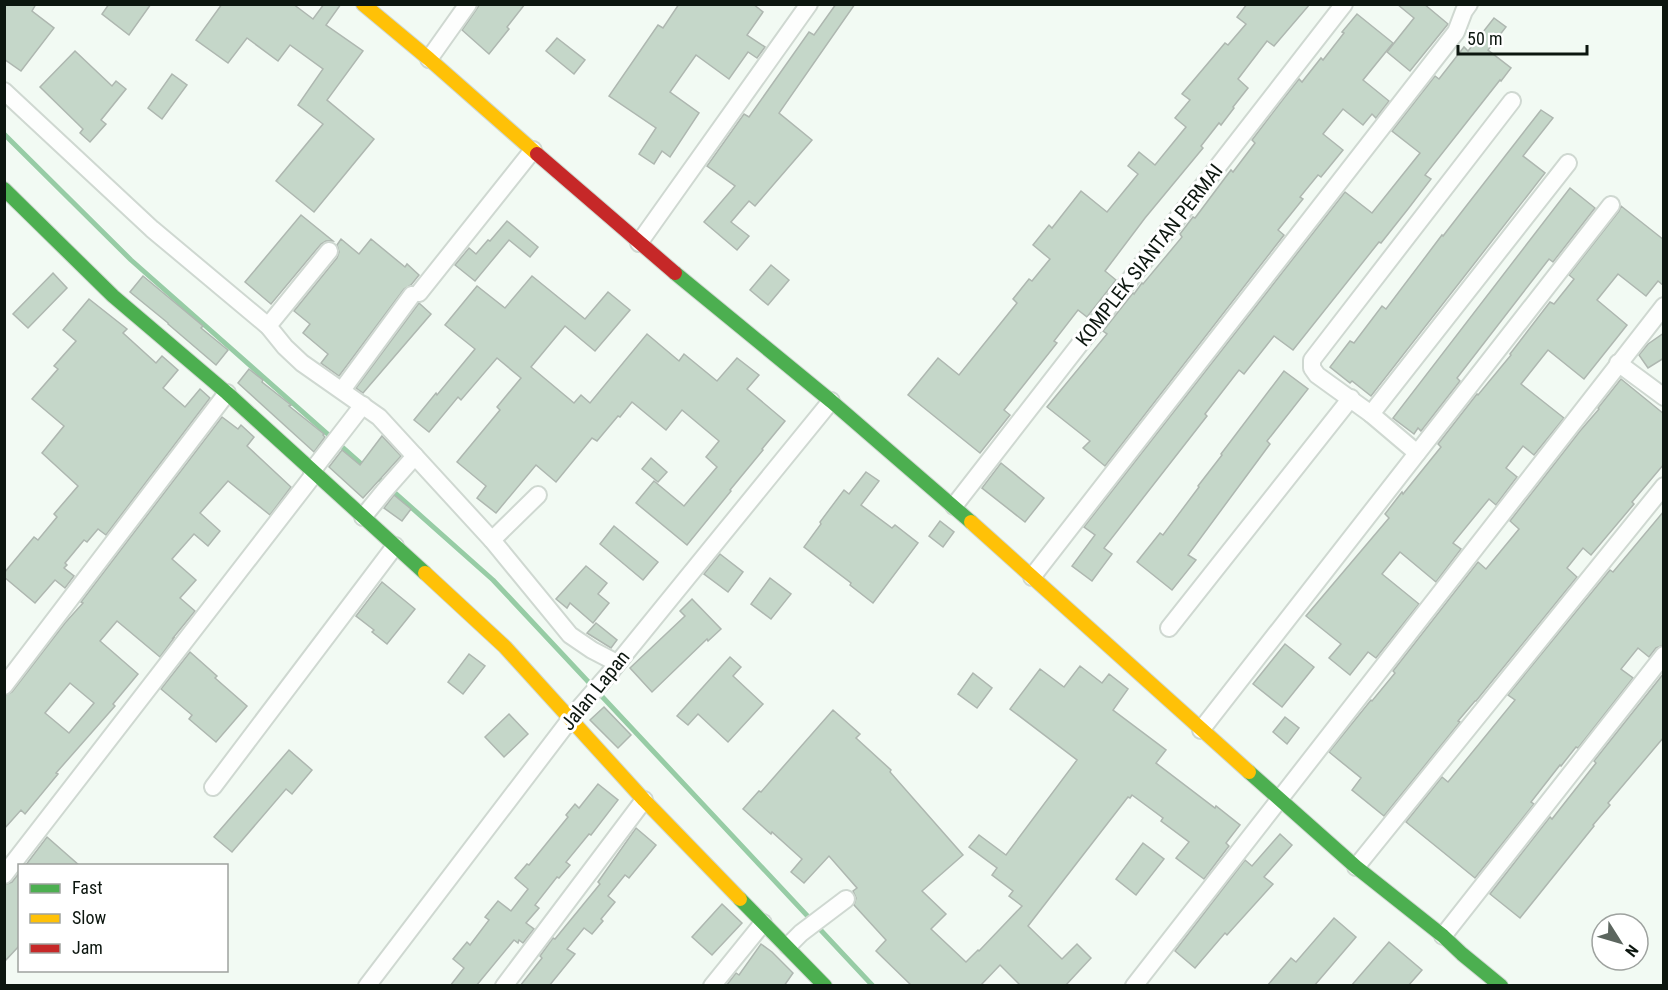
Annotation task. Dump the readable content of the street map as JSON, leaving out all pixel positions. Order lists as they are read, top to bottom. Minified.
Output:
{"streets":{"street":["KOMPLEK SIANTAN PERMAI","Jalan Lapan"]},"legend":["Fast","Slow","Jam"],"scale_bar":"50 m","north":"bottom right"}
